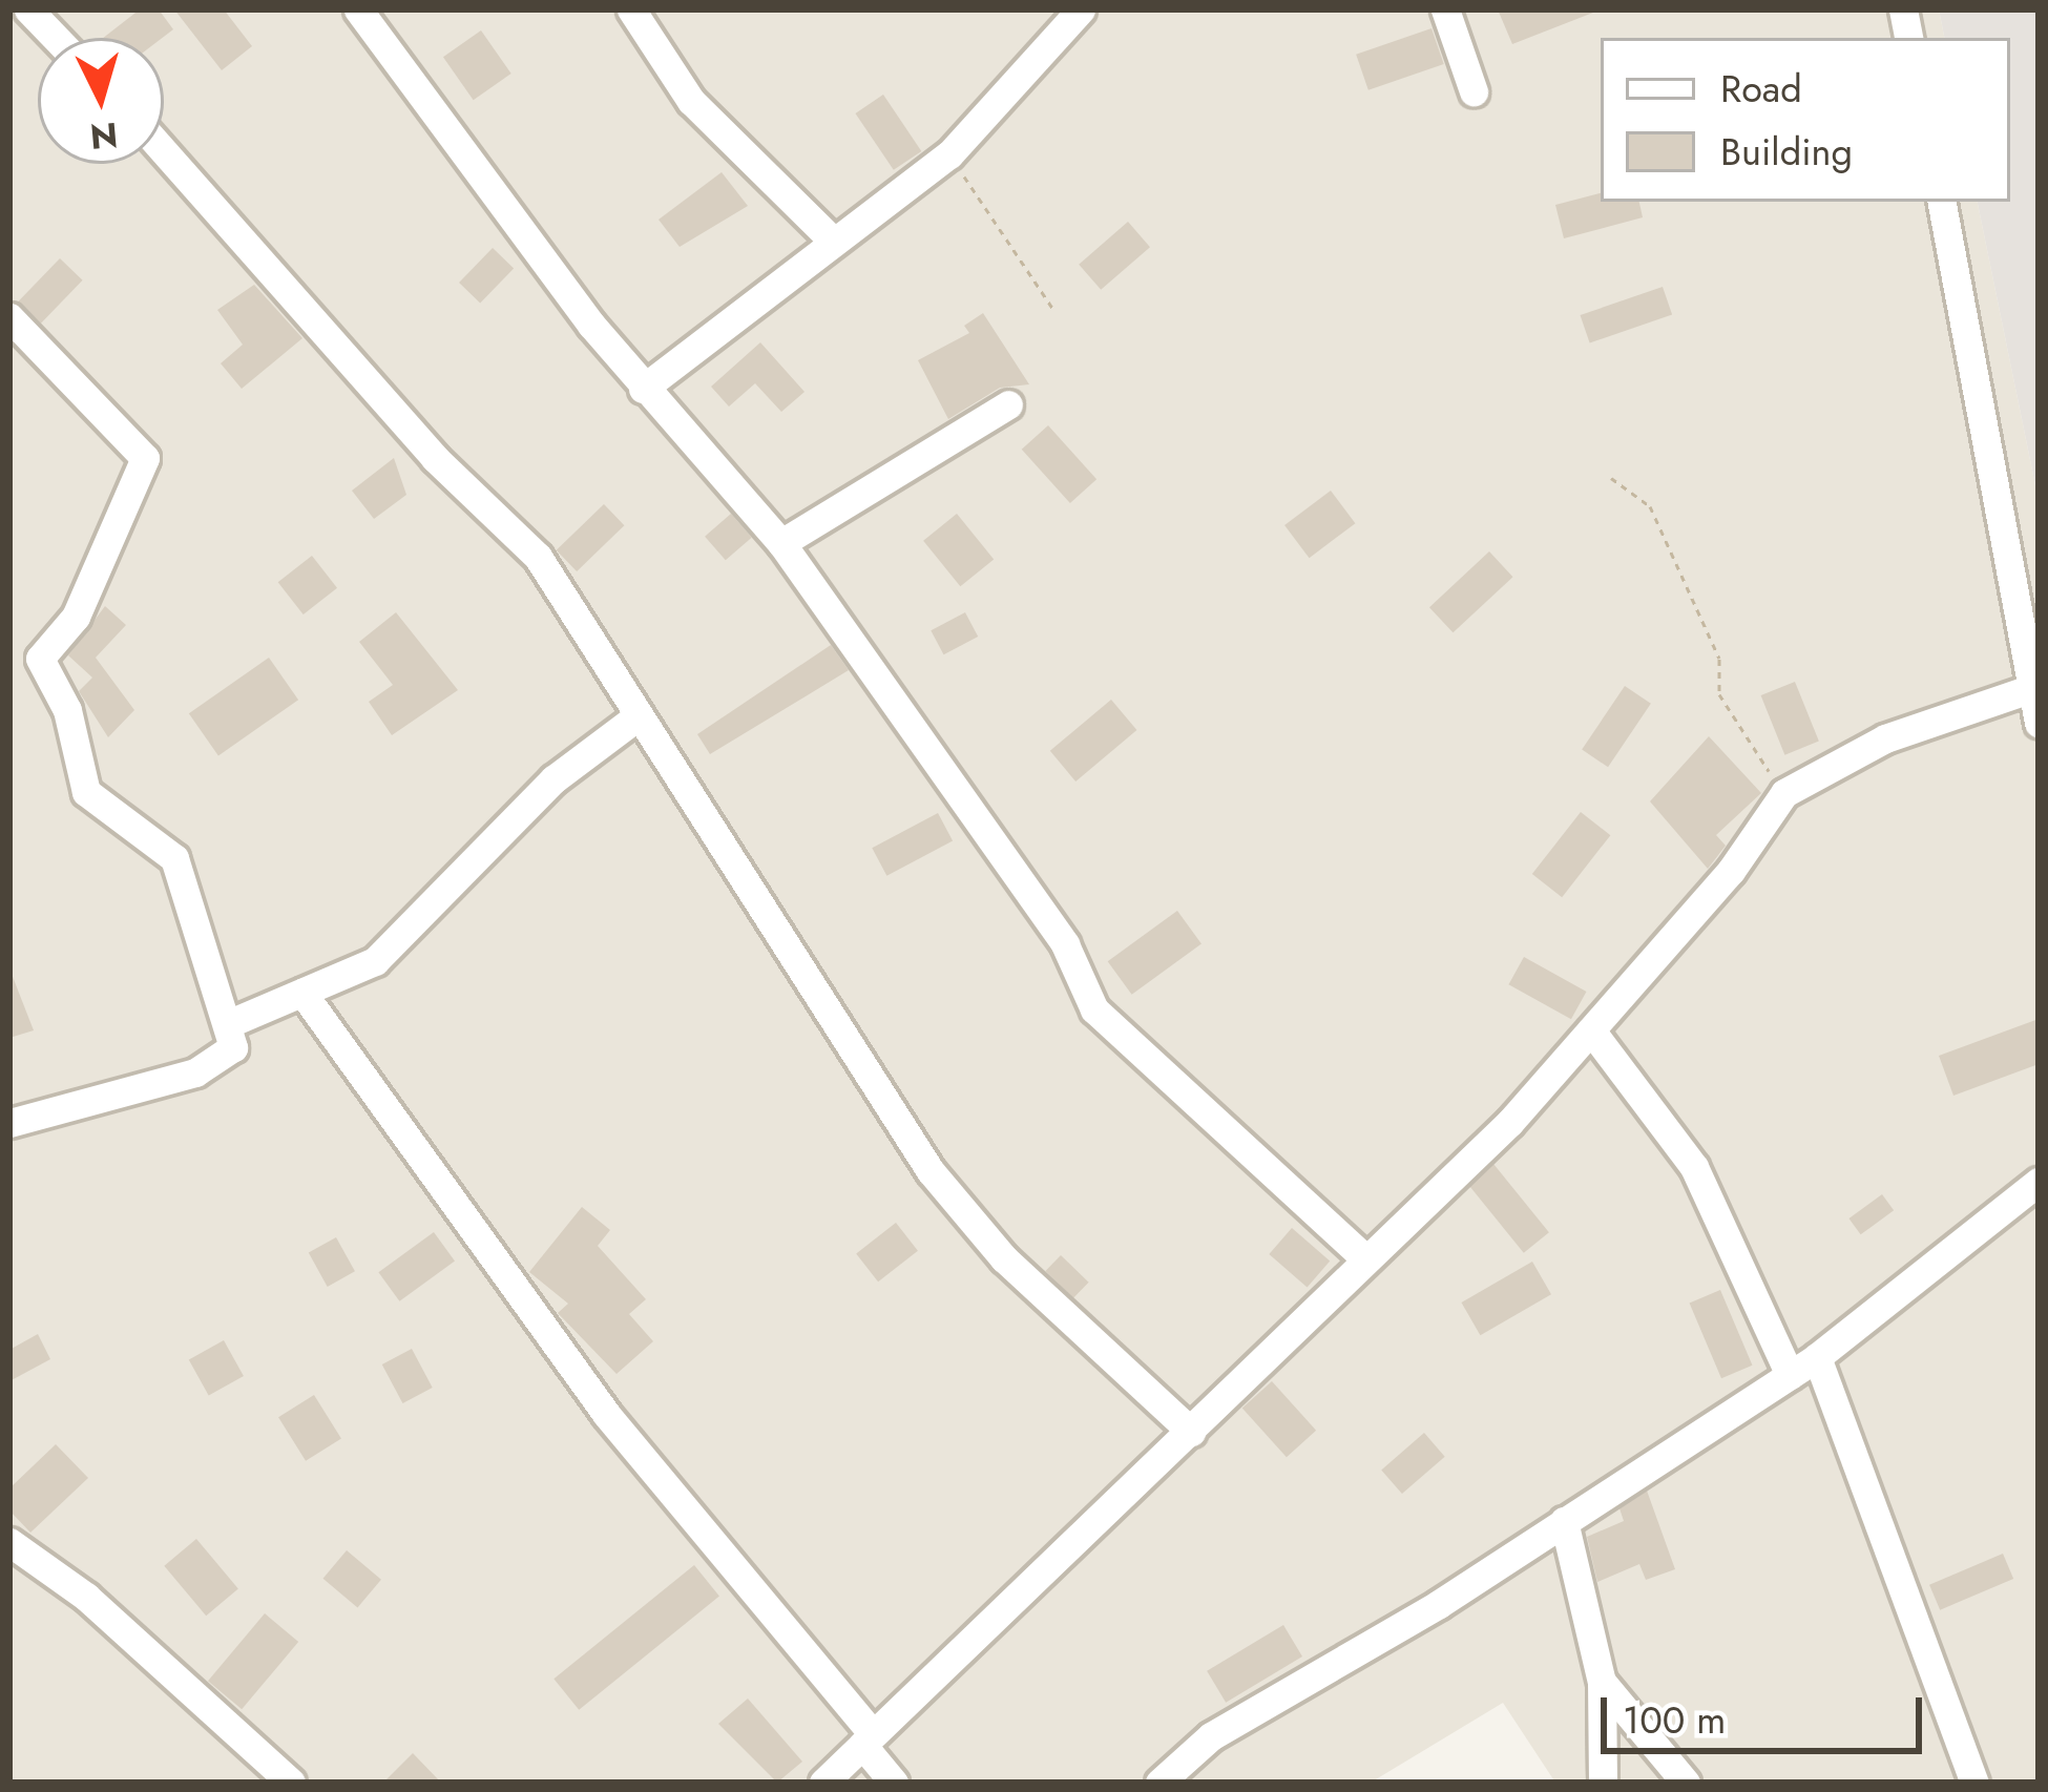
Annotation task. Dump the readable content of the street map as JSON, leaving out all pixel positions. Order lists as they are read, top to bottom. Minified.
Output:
{"legend":["Road","Building"],"scale_bar":"100 m","north":"bottom"}
